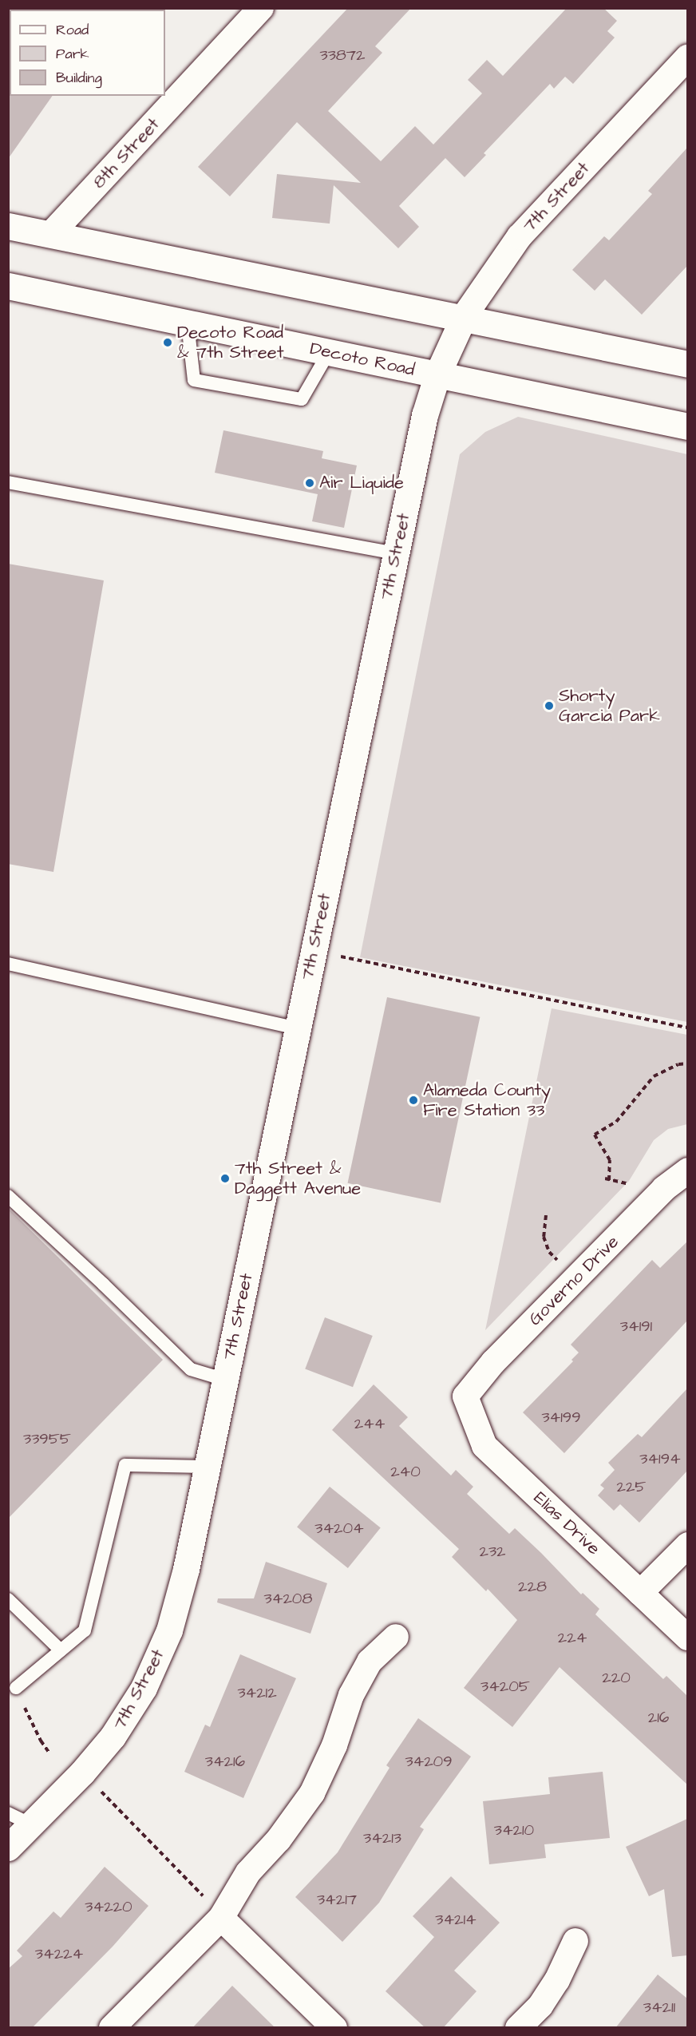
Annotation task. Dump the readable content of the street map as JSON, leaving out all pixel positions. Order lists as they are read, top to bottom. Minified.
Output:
{"streets":{"street":["8th Street","7th Street","Decoto Road","Governo Drive","Elias Drive"]},"crossings":[["7th Street","Decoto Road"],["Governo Drive","Elias Drive"]],"places":["Decoto Road & 7th Street","Air Liquide","Shorty Garcia Park","Alameda County Fire Station 33","7th Street & Daggett Avenue"],"house_numbers":["33872","34191","34199","244","33955","34194","240","225","34204","232","228","34208","224","220","34205","34212","216","34216","34209","34210","34213","34217","34220","34214","34224","34211"],"legend":["Road","Park","Building"]}
